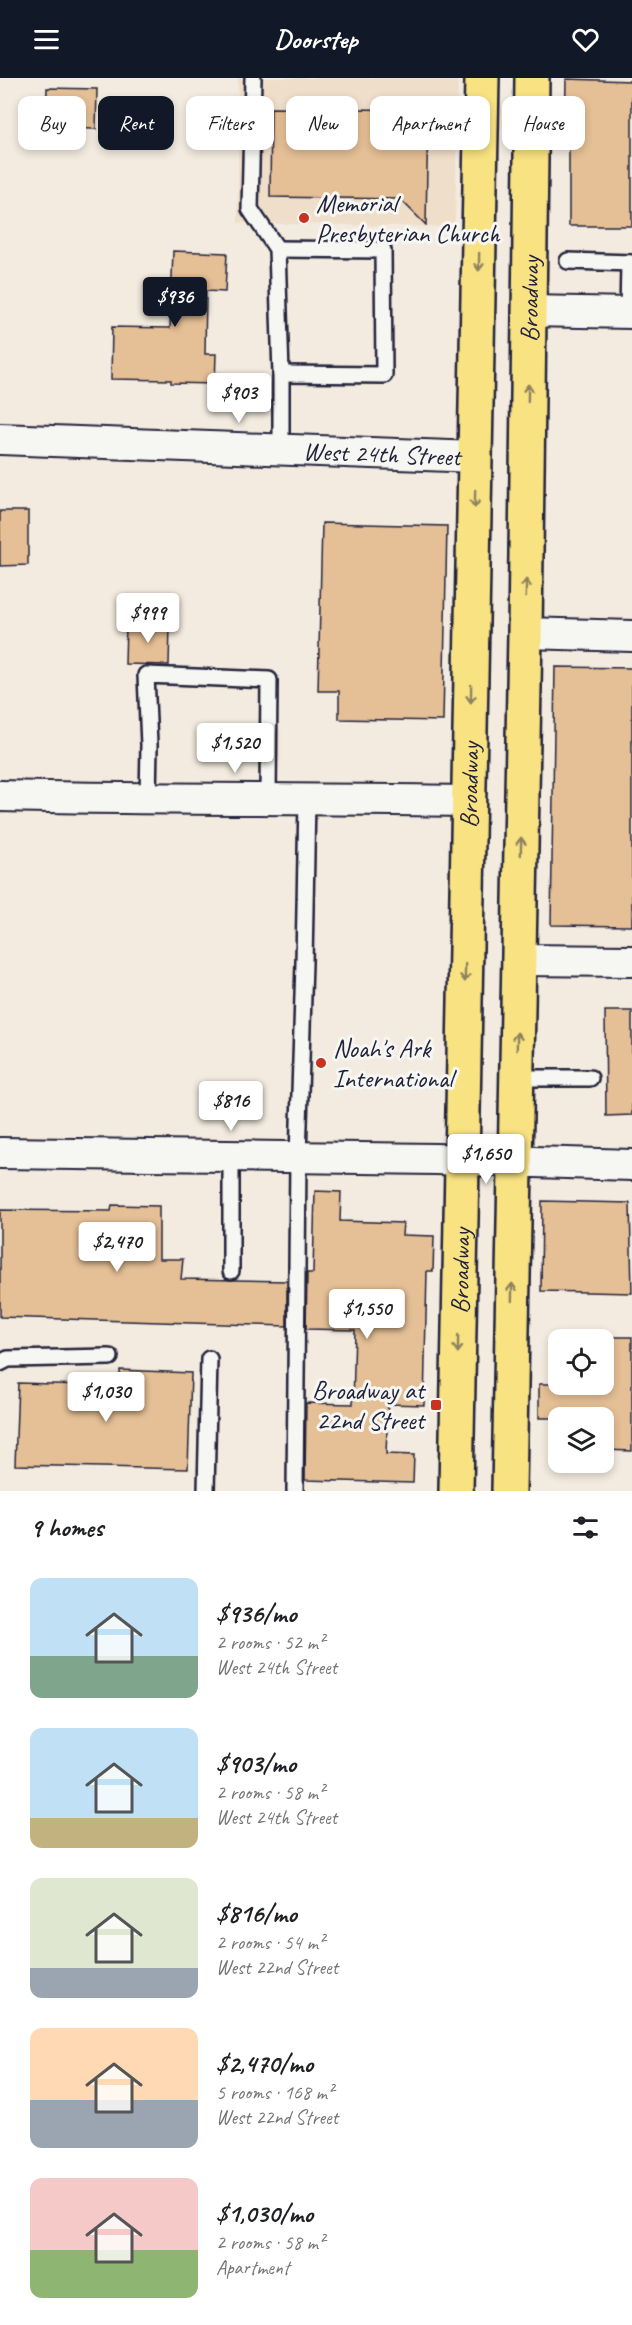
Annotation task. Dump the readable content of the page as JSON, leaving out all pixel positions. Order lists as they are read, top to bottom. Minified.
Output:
{"streets":{"main road":["Broadway"],"street":["West 24th Street"]},"crossings":[["Broadway","West 24th Street"]],"places":{"other":["Memorial Presbyterian Church","Noah's Ark International"],"transit":["Broadway at 22nd Street"]},"page":{"header":"Doorstep","chip":["Buy","Rent","Filters","New","Apartment","House"],"price":["$936","$903","$999","$1,520","$816","$1,650","$2,470","$1,550","$1,030"],"heading":"9 homes","list":[{"name":"$936/mo","note":"2 rooms · 52 m² · West 24th Street"},{"name":"$903/mo","note":"2 rooms · 58 m² · West 24th Street"},{"name":"$816/mo","note":"2 rooms · 54 m² · West 22nd Street"},{"name":"$2,470/mo","note":"5 rooms · 168 m² · West 22nd Street"},{"name":"$1,030/mo","note":"2 rooms · 58 m² · Apartment"}]}}
